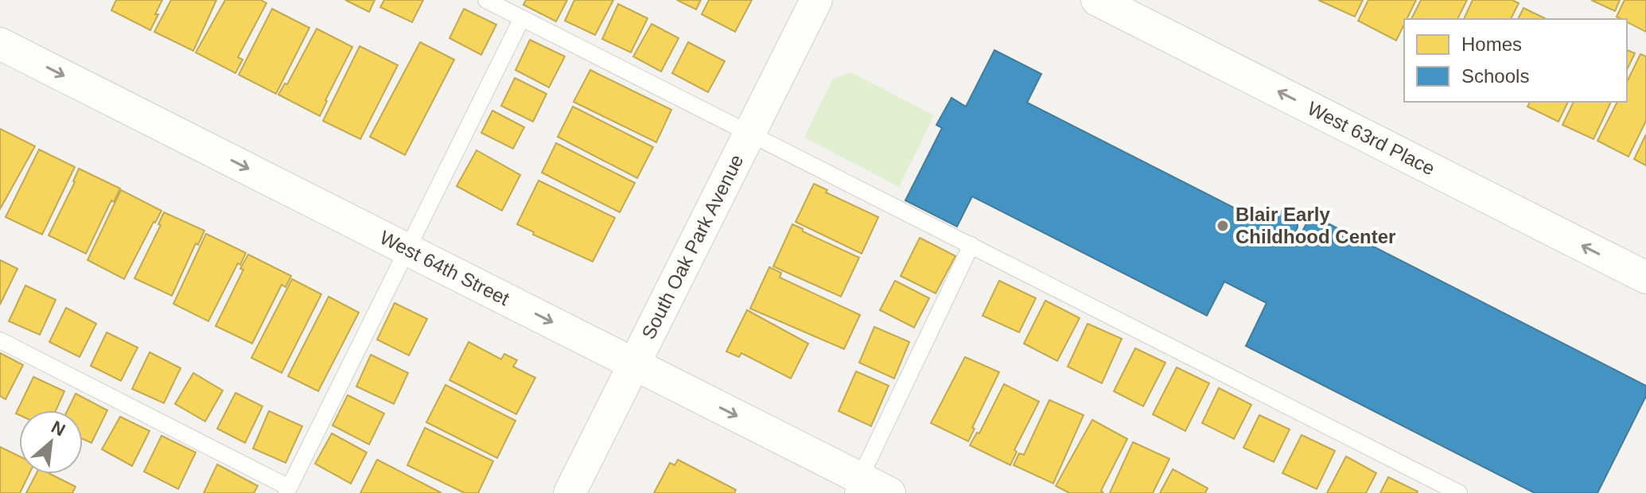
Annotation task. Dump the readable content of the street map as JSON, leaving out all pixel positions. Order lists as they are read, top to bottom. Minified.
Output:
{"streets":{"street":["West 63rd Place","South Oak Park Avenue","West 64th Street"]},"crossings":[["South Oak Park Avenue","West 64th Street"]],"one_way":["West 63rd Place","West 64th Street"],"places":["Blair Early Childhood Center"],"legend":["Homes","Schools"],"north":"top right"}
